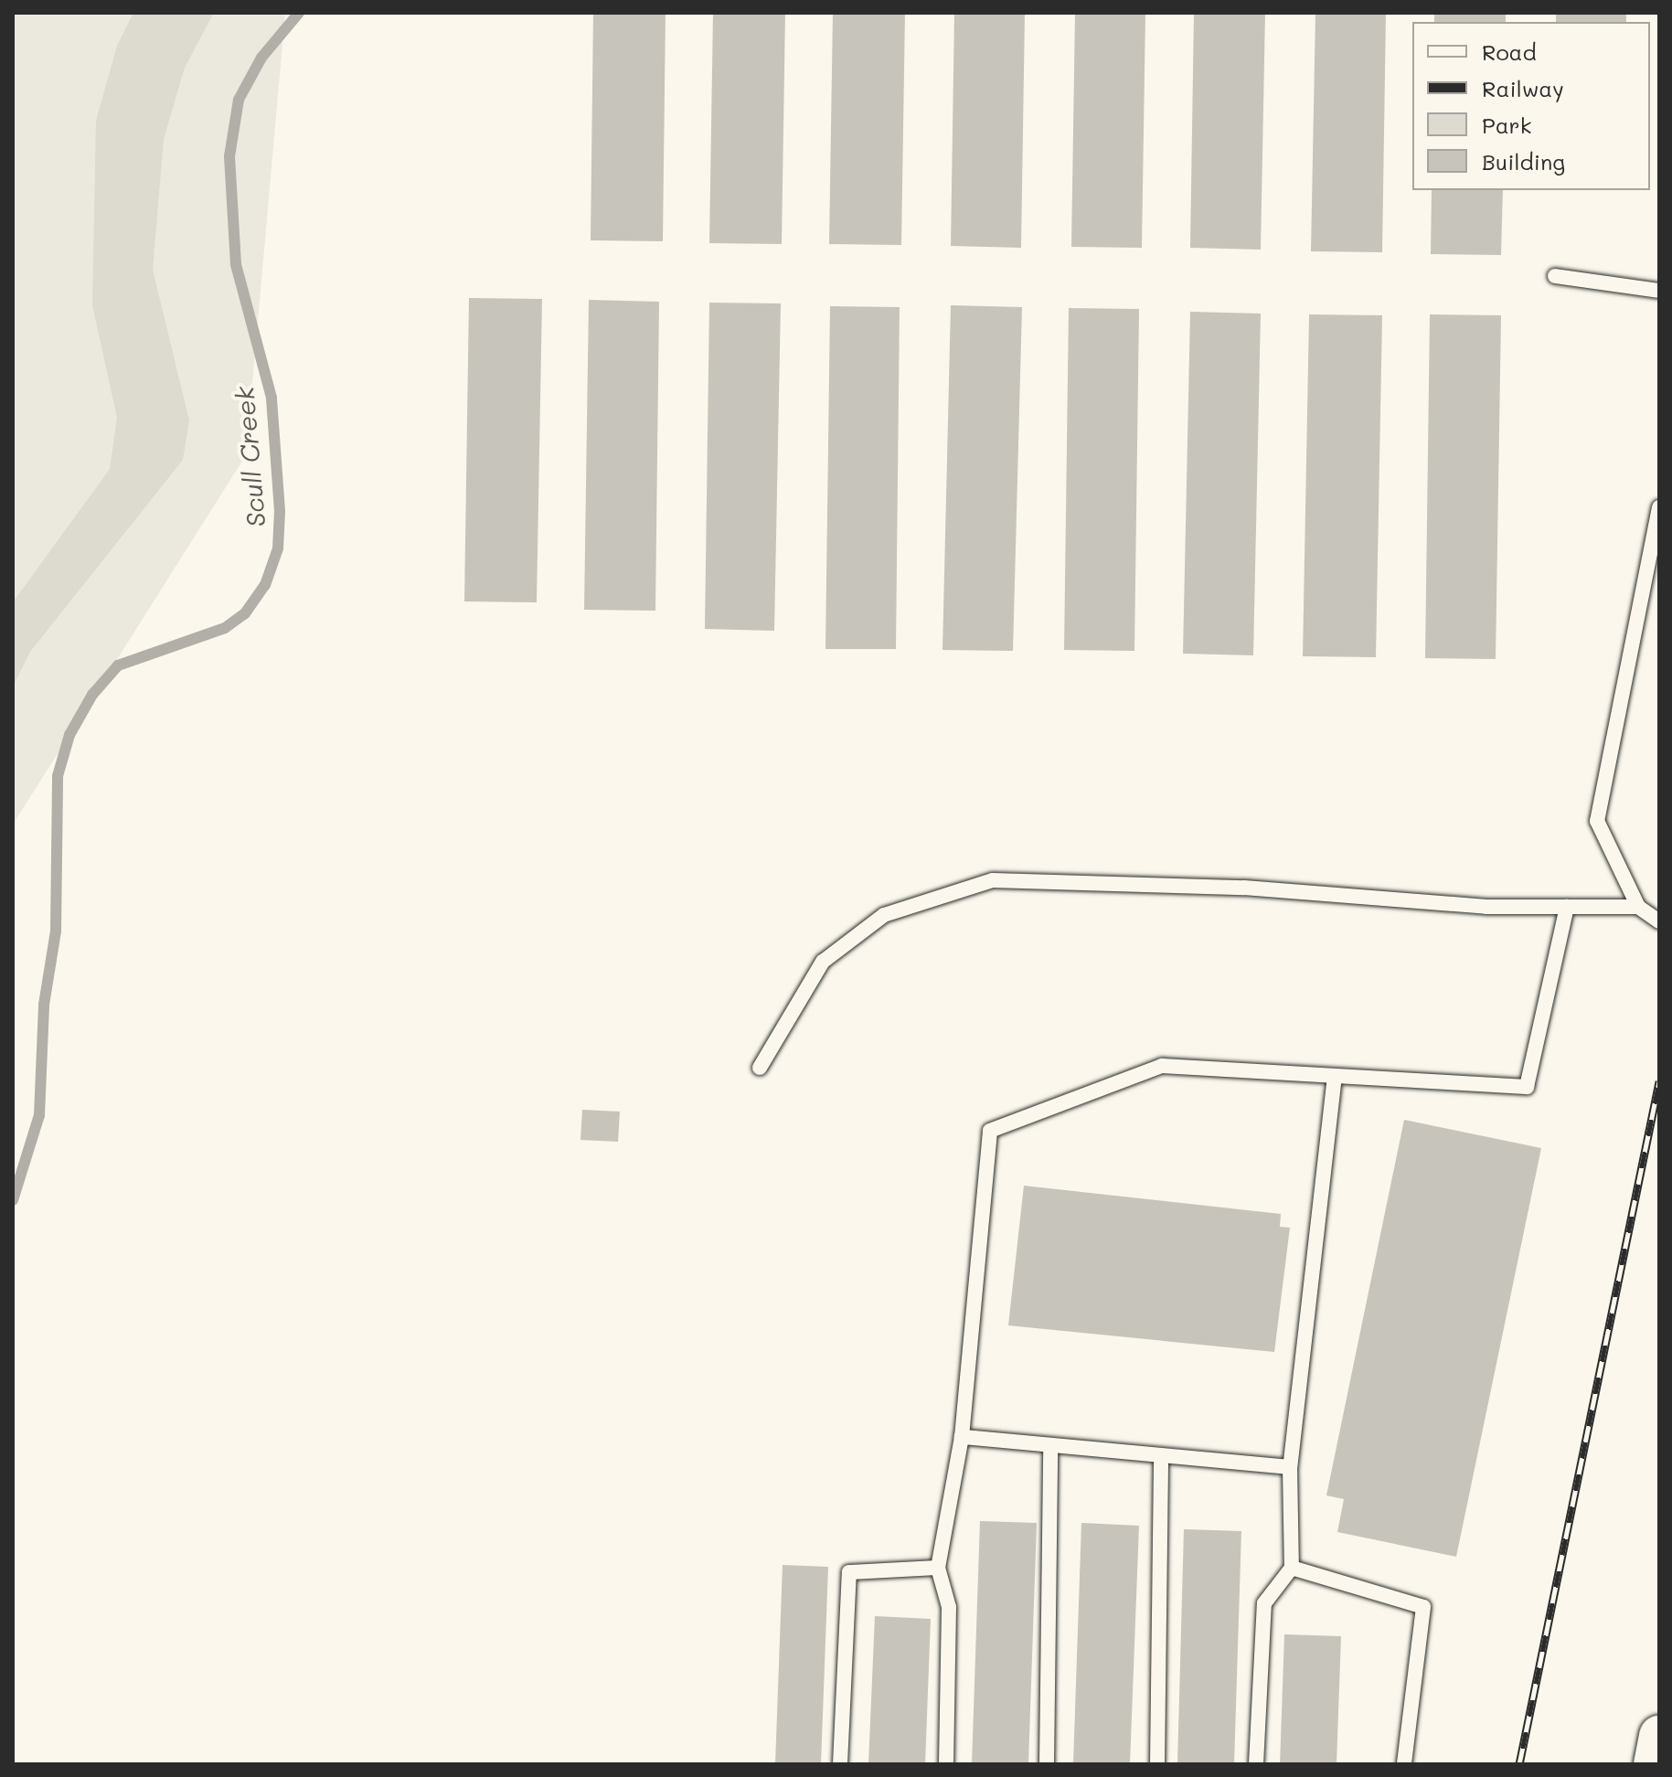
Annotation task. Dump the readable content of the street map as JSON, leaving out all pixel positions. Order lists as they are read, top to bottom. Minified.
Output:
{"water":["Scull Creek"],"legend":["Road","Railway","Park","Building"]}
